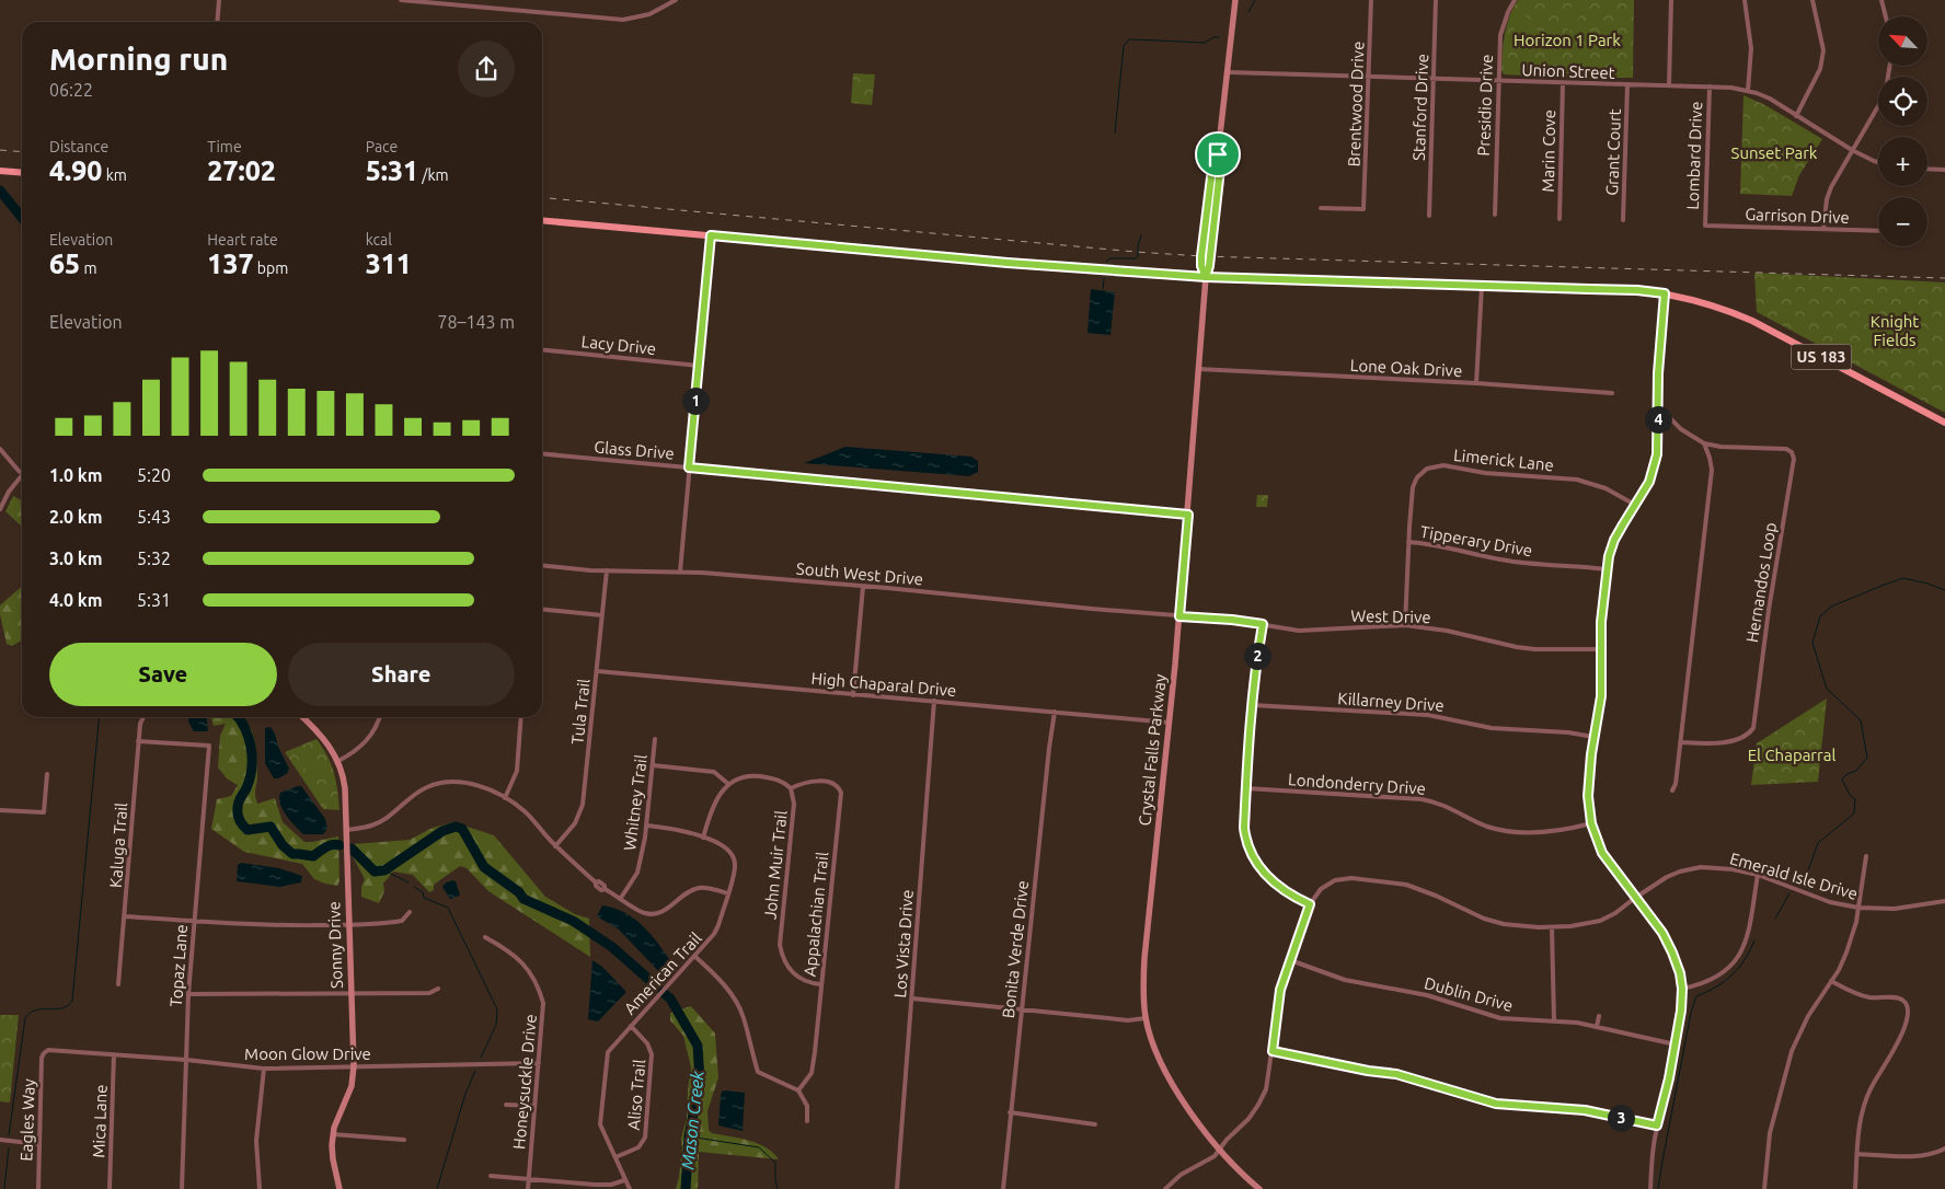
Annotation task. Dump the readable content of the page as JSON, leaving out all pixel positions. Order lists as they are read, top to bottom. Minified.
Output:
{"streets":{"main road":["US 183","Crystal Falls Parkway","Sonny Drive"],"street":["Union Street","Brentwood Drive","Presidio Drive","Stanford Drive","Marin Cove","Grant Court","Lombard Drive","Garrison Drive","Lacy Drive","Lone Oak Drive","Glass Drive","Limerick Lane","Tipperary Drive","South West Drive","Hernandos Loop","West Drive","High Chaparal Drive","Killarney Drive","Tula Trail","Londonderry Drive","Whitney Trail","Kaluga Trail","John Muir Trail","Emerald Isle Drive","Appalachian Trail","Los Vista Drive","Bonita Verde Drive","Topaz Lane","American Trail","Dublin Drive","Moon Glow Drive","Honeysuckle Drive","Aliso Trail","Eagles Way","Mica Lane"]},"crossings":[["Union Street","Brentwood Drive"],["Union Street","Presidio Drive"],["Union Street","Stanford Drive"],["Union Street","Marin Cove"],["Union Street","Grant Court"],["Union Street","Lombard Drive"],["Union Street","Crystal Falls Parkway"],["Lombard Drive","Garrison Drive"],["US 183","Crystal Falls Parkway"],["Lone Oak Drive","Crystal Falls Parkway"],["Glass Drive","Crystal Falls Parkway"],["Limerick Lane","Tipperary Drive"],["Limerick Lane","West Drive"],["South West Drive","West Drive"],["South West Drive","Tula Trail"],["South West Drive","Crystal Falls Parkway"],["West Drive","Crystal Falls Parkway"],["High Chaparal Drive","Tula Trail"],["High Chaparal Drive","Crystal Falls Parkway"],["High Chaparal Drive","Los Vista Drive"],["High Chaparal Drive","Bonita Verde Drive"],["Whitney Trail","American Trail"],["Kaluga Trail","Topaz Lane"],["John Muir Trail","Appalachian Trail"],["Sonny Drive","Moon Glow Drive"],["Topaz Lane","Moon Glow Drive"],["American Trail","Aliso Trail"],["Moon Glow Drive","Honeysuckle Drive"],["Moon Glow Drive","Eagles Way"],["Moon Glow Drive","Mica Lane"]],"water":["Mason Creek"],"parks":["Horizon 1 Park","Sunset Park","Knight Fields","El Chaparral"],"north":"top left","page":{"map_buttons":["+","−"],"heading":["Morning run","06:22"],"stats":[["Distance","4.90 km"],["Time","27:02"],["Pace","5:31 /km"],["Elevation","65 m"],["Heart rate","137 bpm"],["kcal","311"]],"chart":["Elevation","78–143 m"],"pins":["1","4","2","3"],"list":[{"name":"1.0 km","note":"5:20"},{"name":"2.0 km","note":"5:43"},{"name":"3.0 km","note":"5:32"},{"name":"4.0 km","note":"5:31"}],"buttons":["Save","Share"]}}
